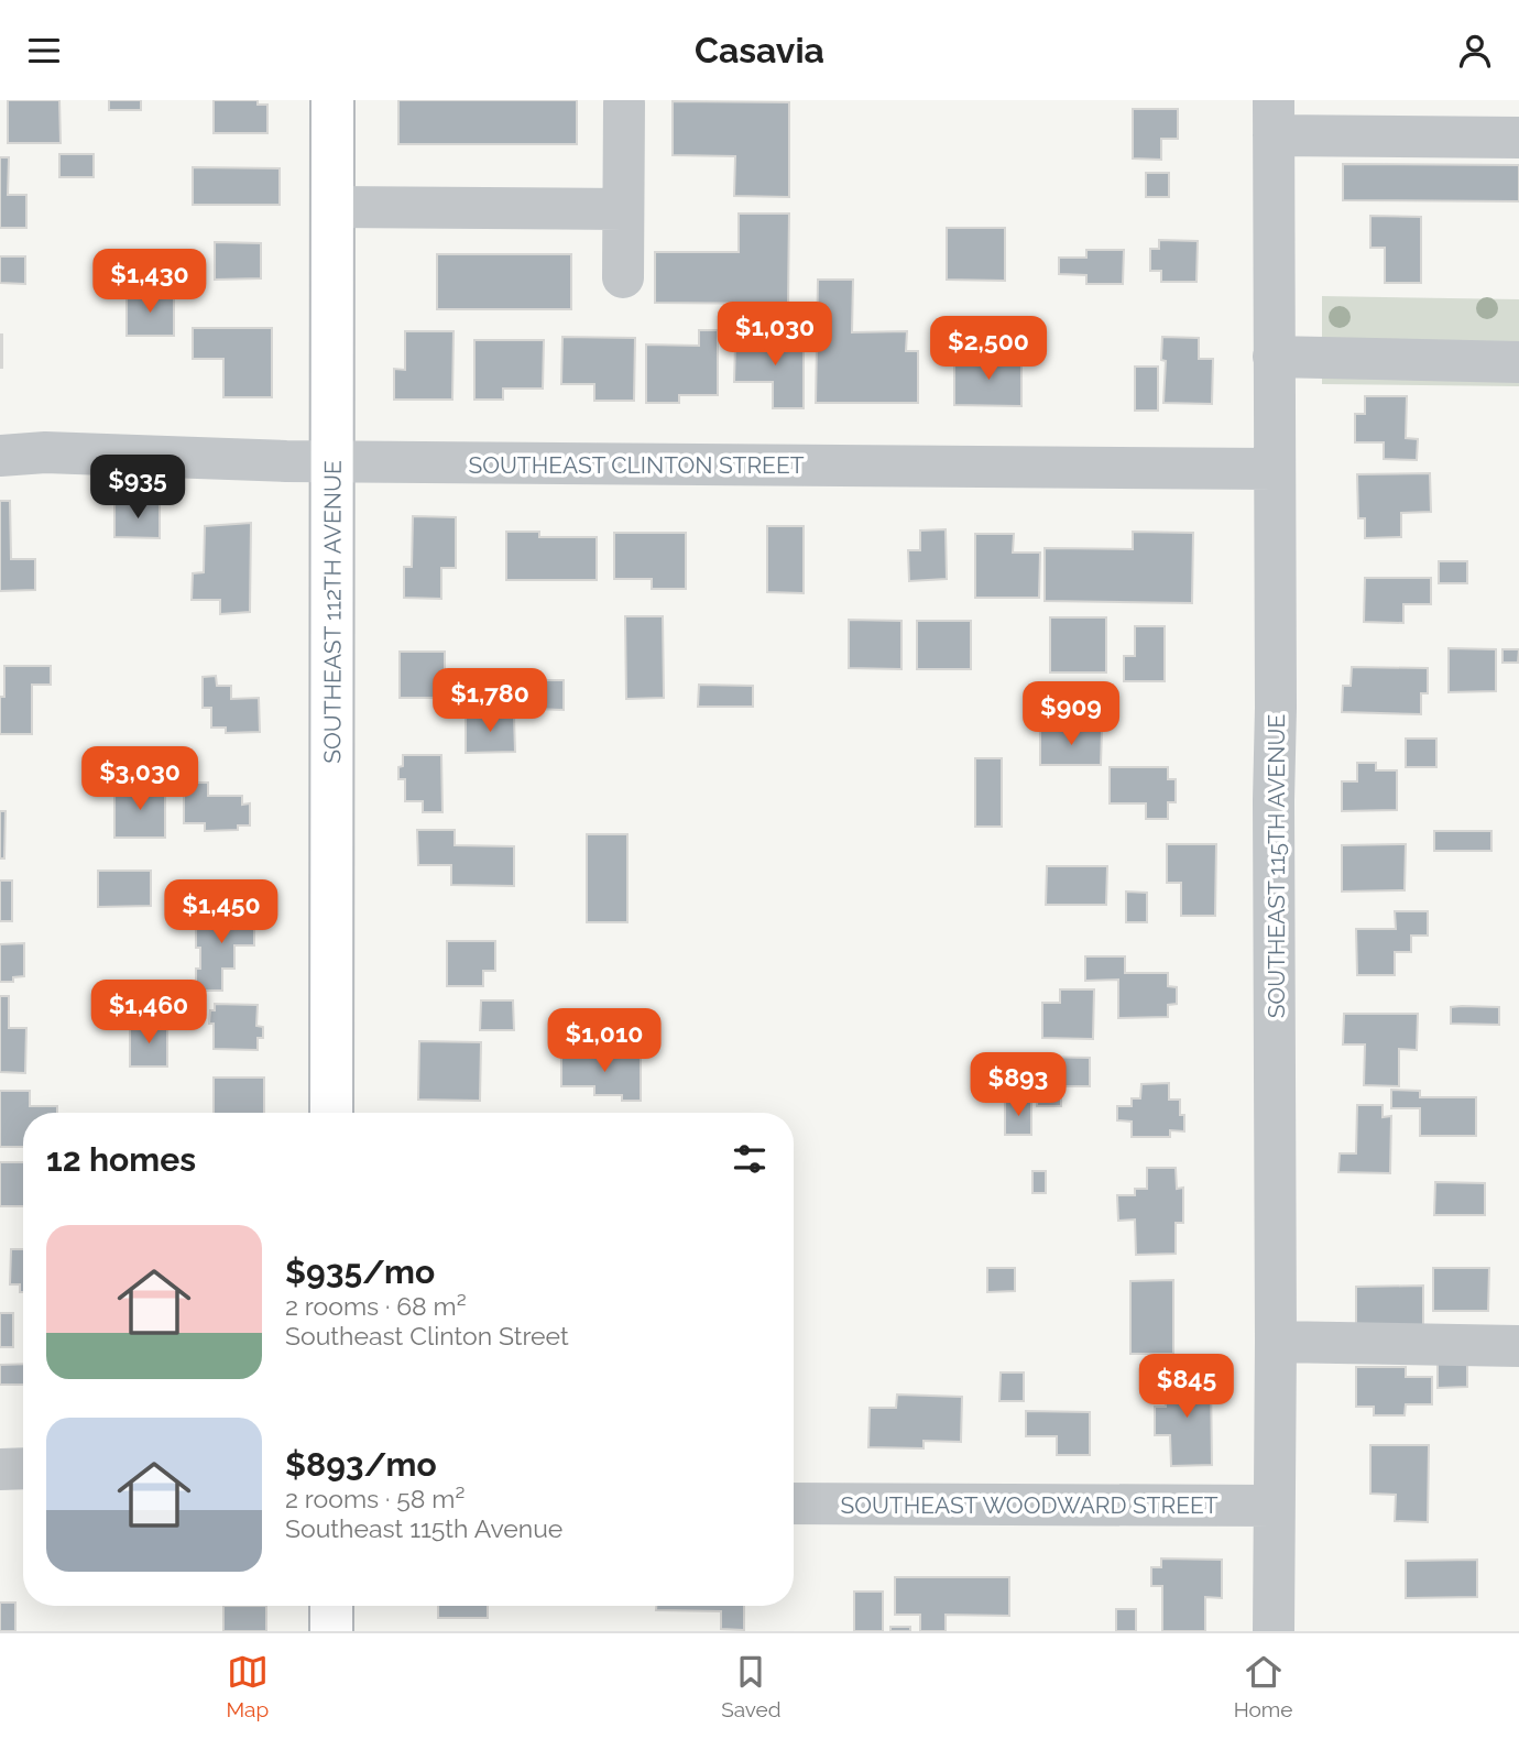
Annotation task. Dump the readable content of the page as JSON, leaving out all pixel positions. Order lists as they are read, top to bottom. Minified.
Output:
{"streets":{"main road":["SOUTHEAST 112TH AVENUE"],"street":["SOUTHEAST CLINTON STREET","SOUTHEAST 115TH AVENUE","SOUTHEAST WOODWARD STREET"]},"crossings":[["SOUTHEAST CLINTON STREET","SOUTHEAST 112TH AVENUE"],["SOUTHEAST CLINTON STREET","SOUTHEAST 115TH AVENUE"],["SOUTHEAST 115TH AVENUE","SOUTHEAST WOODWARD STREET"]],"page":{"header":"Casavia","price":["$1,430","$1,030","$2,500","$935","$1,780","$909","$3,030","$1,450","$1,460","$1,010","$893","$845"],"heading":"12 homes","list":[{"name":"$935/mo","note":"2 rooms · 68 m² · Southeast Clinton Street"},{"name":"$893/mo","note":"2 rooms · 58 m² · Southeast 115th Avenue"}],"tabs":["Map","Saved","Home"]}}
